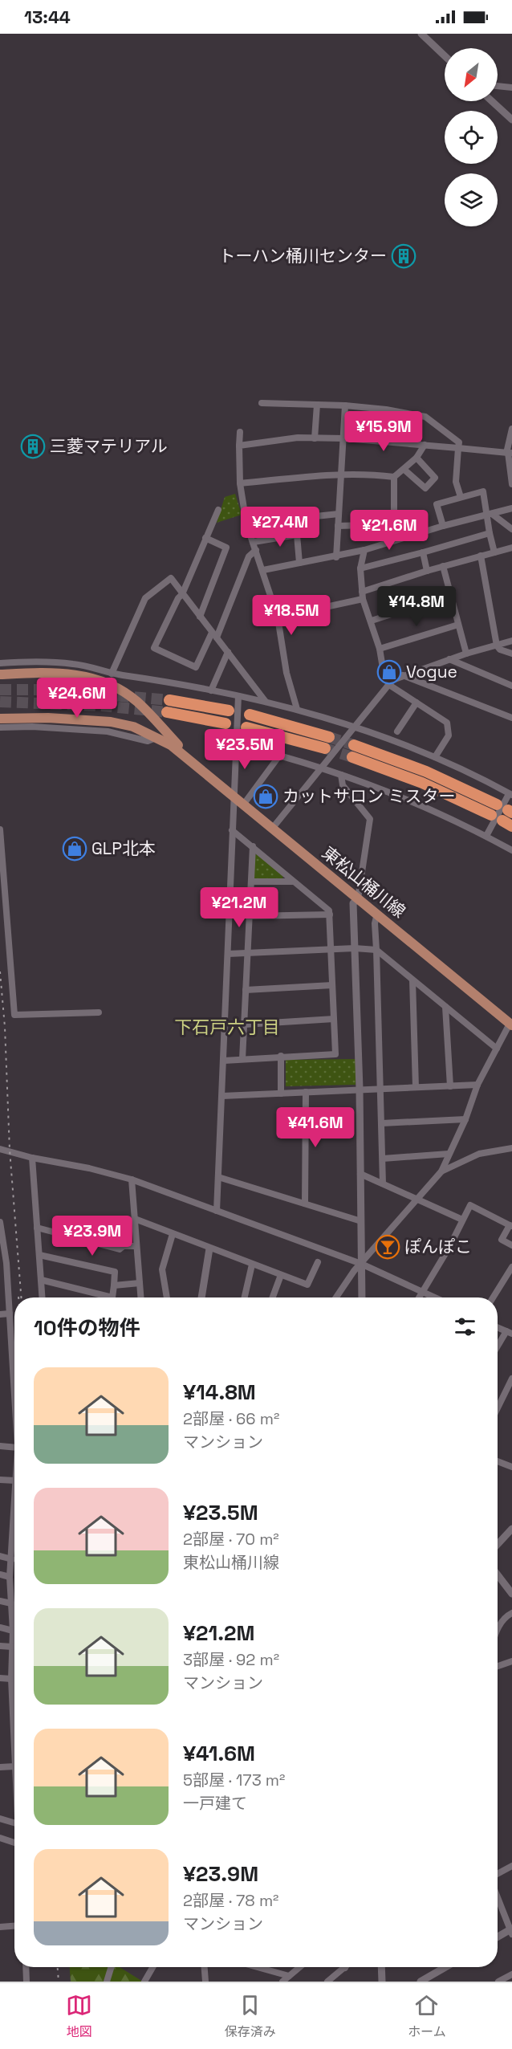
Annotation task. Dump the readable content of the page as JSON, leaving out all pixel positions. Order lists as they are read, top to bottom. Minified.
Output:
{"streets":{"main road":["東松山桶川線"]},"districts":["下石戸六丁目"],"places":{"building":["トーハン桶川センター","三菱マテリアル"],"shop":["Vogue","カットサロン ミスター","GLP北本"],"bar":["ぽんぽこ"]},"north":"bottom left","page":{"status":"13:44","price":["¥15.9M","¥27.4M","¥21.6M","¥14.8M","¥18.5M","¥24.6M","¥23.5M","¥21.2M","¥41.6M","¥23.9M"],"heading":"10件の物件","list":[{"name":"¥14.8M","note":"2部屋 · 66 m² · マンション"},{"name":"¥23.5M","note":"2部屋 · 70 m² · 東松山桶川線"},{"name":"¥21.2M","note":"3部屋 · 92 m² · マンション"},{"name":"¥41.6M","note":"5部屋 · 173 m² · 一戸建て"},{"name":"¥23.9M","note":"2部屋 · 78 m² · マンション"}],"tabs":["地図","保存済み","ホーム"]}}
